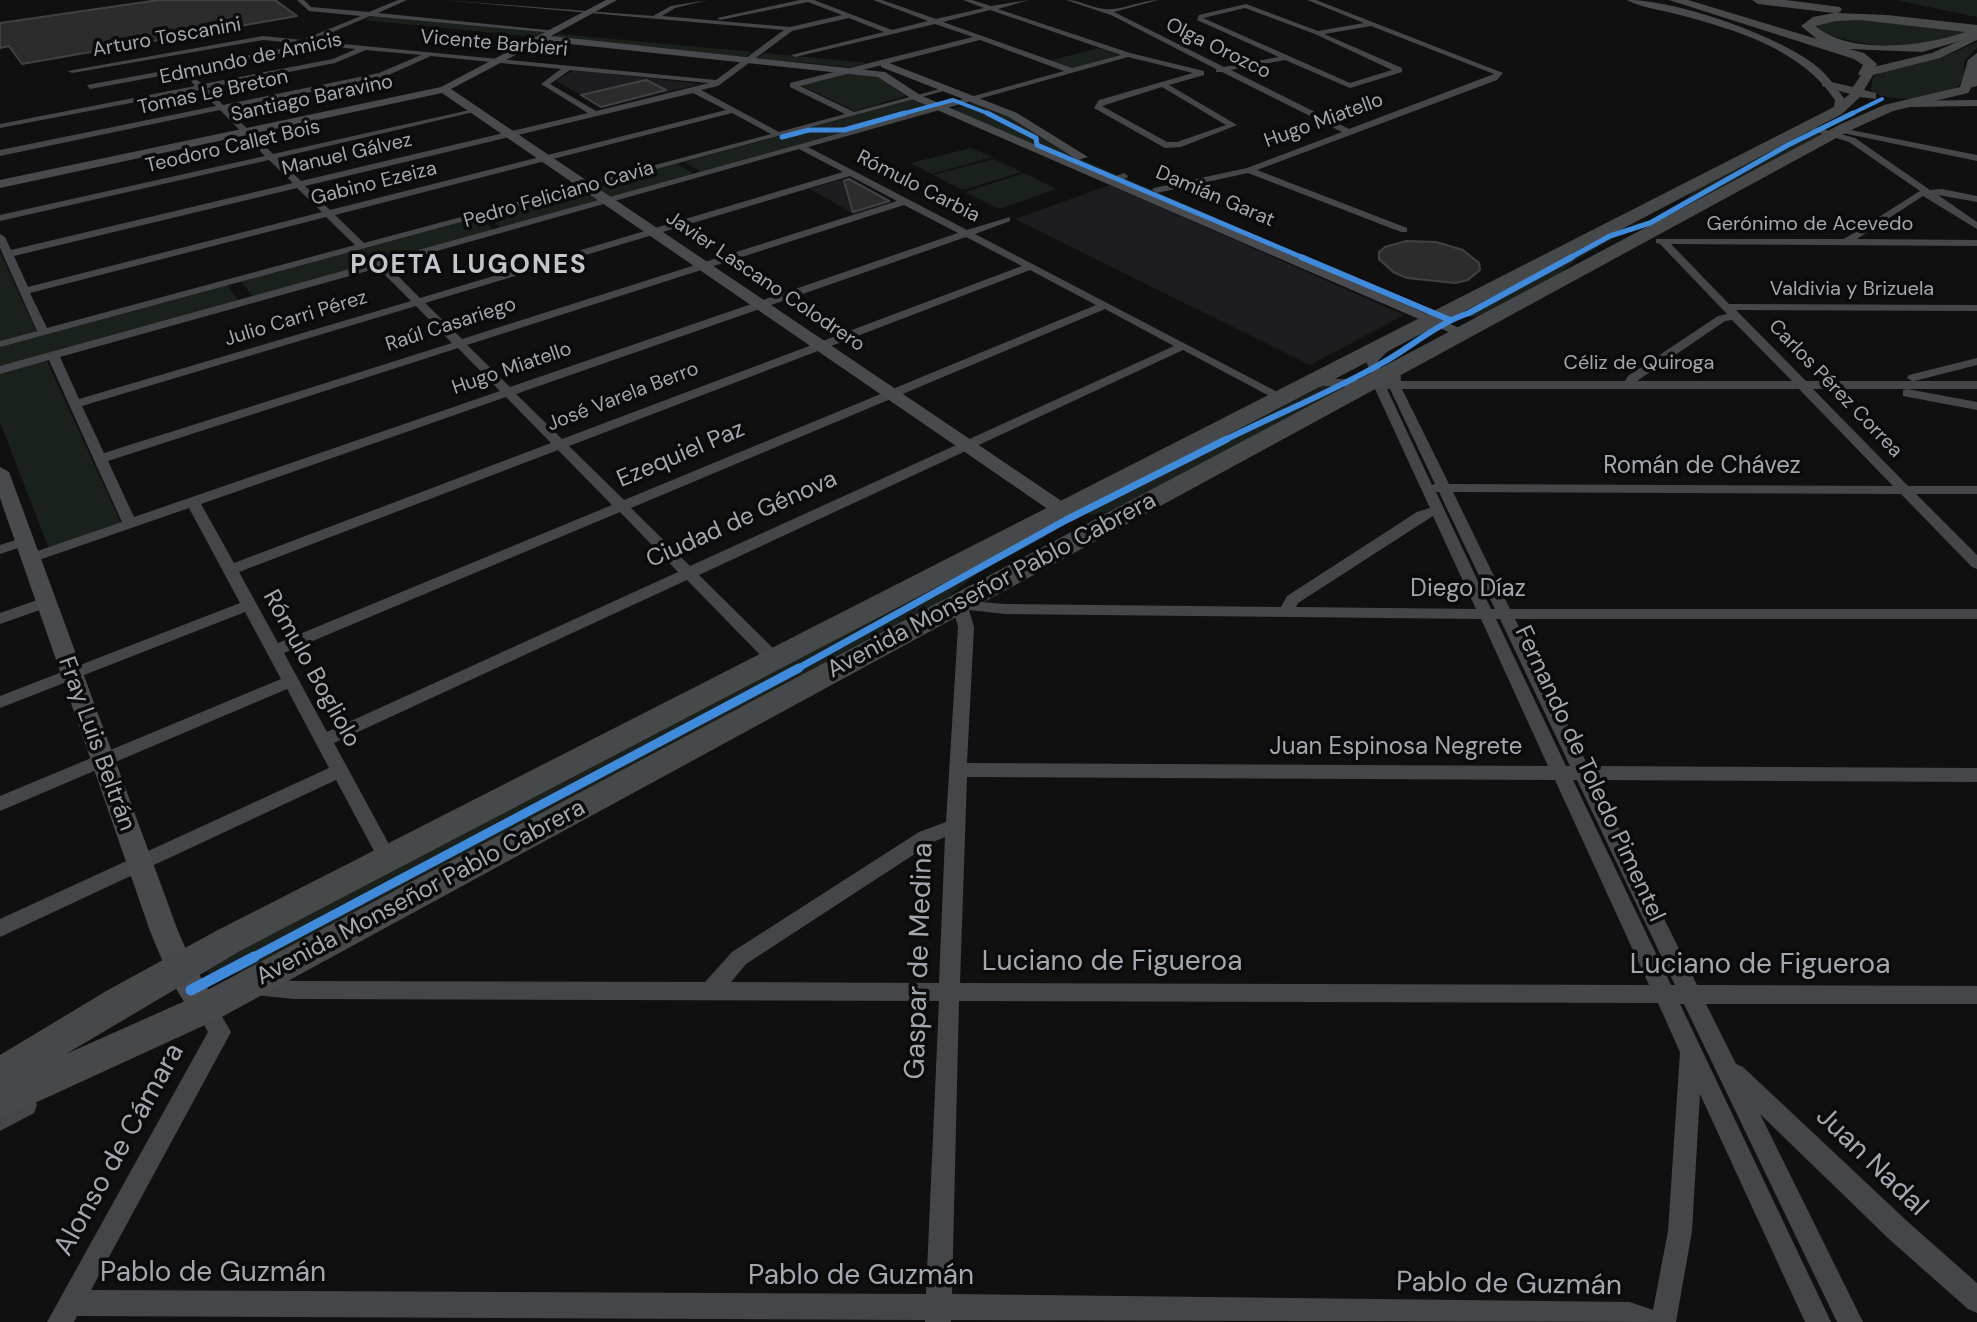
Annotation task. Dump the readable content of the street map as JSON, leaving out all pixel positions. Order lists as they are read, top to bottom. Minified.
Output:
{"streets":{"main road":["Santiago Baravino","Damián Garat","Javier Lascano Colodrero","Avenida Monseñor Pablo Cabrera","Fray Luis Beltrán"],"street":["Arturo Toscanini","Vicente Barbieri","Olga Orozco","Edmundo de Amicis","Tomas Le Breton","Hugo Miatello","Teodoro Callet Bois","Manuel Gálvez","Gabino Ezeiza","Rómulo Carbia","Pedro Feliciano Cavia","Gerónimo de Acevedo","Valdivia y Brizuela","Julio Carri Pérez","Raúl Casariego","Céliz de Quiroga","Carlos Pérez Correa","José Varela Berro","Ezequiel Paz","Román de Chávez","Ciudad de Génova","Diego Díaz","Rómulo Bogliolo","Juan Espinosa Negrete","Fernando de Toledo Pimentel","Gaspar de Medina","Luciano de Figueroa","Alonso de Cámara","Juan Nadal","Pablo de Guzmán"]},"crossings":[["Arturo Toscanini","Vicente Barbieri"],["Vicente Barbieri","Edmundo de Amicis"],["Vicente Barbieri","Tomas Le Breton"],["Vicente Barbieri","Santiago Baravino"],["Olga Orozco","Hugo Miatello"],["Santiago Baravino","Damián Garat"],["Santiago Baravino","Javier Lascano Colodrero"],["Hugo Miatello","Rómulo Carbia"],["Hugo Miatello","Damián Garat"],["Hugo Miatello","Javier Lascano Colodrero"],["Hugo Miatello","Rómulo Bogliolo"],["Hugo Miatello","Fray Luis Beltrán"],["Teodoro Callet Bois","Javier Lascano Colodrero"],["Manuel Gálvez","Javier Lascano Colodrero"],["Gabino Ezeiza","Javier Lascano Colodrero"],["Rómulo Carbia","Pedro Feliciano Cavia"],["Rómulo Carbia","Julio Carri Pérez"],["Rómulo Carbia","Raúl Casariego"],["Rómulo Carbia","José Varela Berro"],["Rómulo Carbia","Ezequiel Paz"],["Rómulo Carbia","Ciudad de Génova"],["Rómulo Carbia","Avenida Monseñor Pablo Cabrera"],["Pedro Feliciano Cavia","Damián Garat"],["Pedro Feliciano Cavia","Javier Lascano Colodrero"],["Damián Garat","Avenida Monseñor Pablo Cabrera"],["Gerónimo de Acevedo","Carlos Pérez Correa"],["Gerónimo de Acevedo","Avenida Monseñor Pablo Cabrera"],["Javier Lascano Colodrero","Julio Carri Pérez"],["Javier Lascano Colodrero","Raúl Casariego"],["Javier Lascano Colodrero","José Varela Berro"],["Javier Lascano Colodrero","Ezequiel Paz"],["Javier Lascano Colodrero","Ciudad de Génova"],["Javier Lascano Colodrero","Avenida Monseñor Pablo Cabrera"],["Valdivia y Brizuela","Carlos Pérez Correa"],["Céliz de Quiroga","Carlos Pérez Correa"],["Céliz de Quiroga","Avenida Monseñor Pablo Cabrera"],["Céliz de Quiroga","Fernando de Toledo Pimentel"],["Carlos Pérez Correa","Román de Chávez"],["Carlos Pérez Correa","Avenida Monseñor Pablo Cabrera"],["José Varela Berro","Rómulo Bogliolo"],["Ezequiel Paz","Rómulo Bogliolo"],["Román de Chávez","Fernando de Toledo Pimentel"],["Ciudad de Génova","Rómulo Bogliolo"],["Avenida Monseñor Pablo Cabrera","Diego Díaz"],["Avenida Monseñor Pablo Cabrera","Rómulo Bogliolo"],["Avenida Monseñor Pablo Cabrera","Fray Luis Beltrán"],["Avenida Monseñor Pablo Cabrera","Fernando de Toledo Pimentel"],["Avenida Monseñor Pablo Cabrera","Gaspar de Medina"],["Avenida Monseñor Pablo Cabrera","Luciano de Figueroa"],["Avenida Monseñor Pablo Cabrera","Alonso de Cámara"],["Diego Díaz","Fernando de Toledo Pimentel"],["Diego Díaz","Gaspar de Medina"],["Fray Luis Beltrán","Alonso de Cámara"],["Juan Espinosa Negrete","Fernando de Toledo Pimentel"],["Juan Espinosa Negrete","Gaspar de Medina"],["Fernando de Toledo Pimentel","Luciano de Figueroa"],["Fernando de Toledo Pimentel","Juan Nadal"],["Gaspar de Medina","Luciano de Figueroa"],["Gaspar de Medina","Pablo de Guzmán"],["Alonso de Cámara","Pablo de Guzmán"]],"districts":["POETA LUGONES"]}
